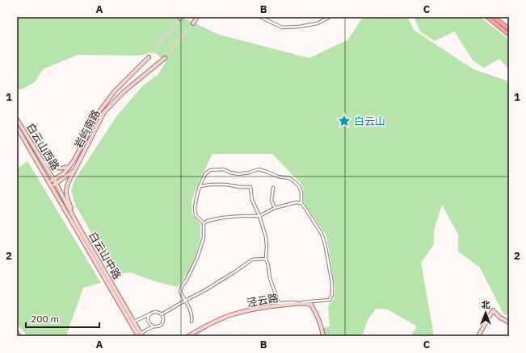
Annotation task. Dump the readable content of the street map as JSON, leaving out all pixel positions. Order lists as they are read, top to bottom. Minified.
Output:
{"streets":{"main road":["岩屿南路","白云山西路","白云山中路","泾云路"]},"crossings":[["岩屿南路","白云山西路"],["岩屿南路","白云山中路"],["白云山西路","白云山中路"]],"places":{"place":["白云山"]},"scale_bar":"200 m","north":"top","grid":{"columns":["A","B","C"],"rows":["1","2"]}}
